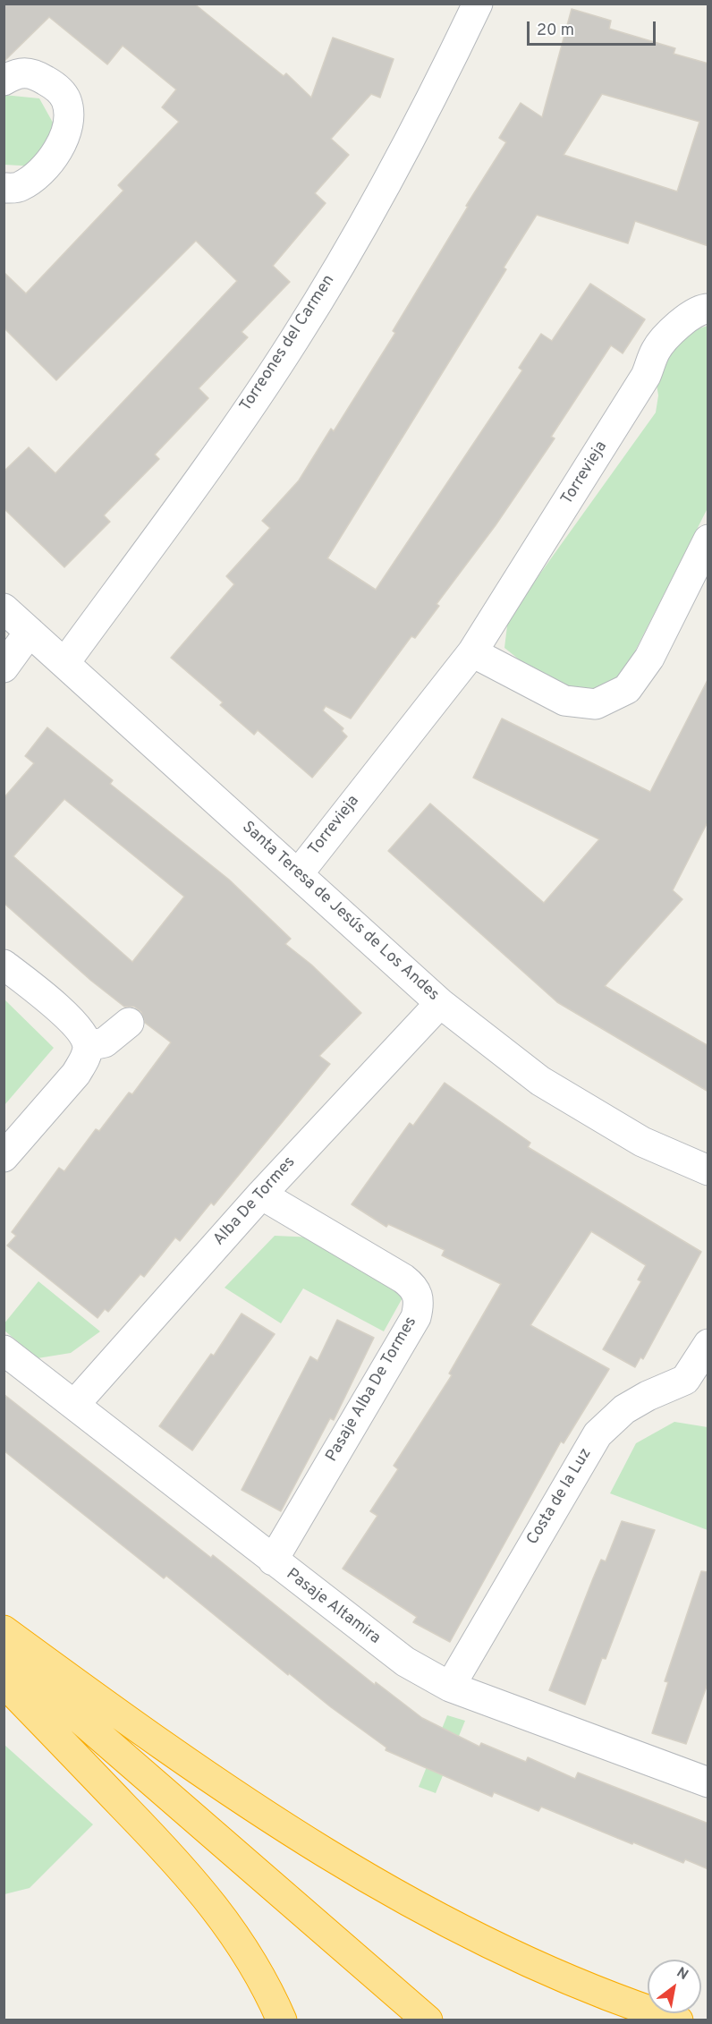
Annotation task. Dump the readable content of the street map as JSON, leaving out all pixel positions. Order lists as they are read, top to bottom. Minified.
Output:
{"streets":{"street":["Torreones del Carmen","Torrevieja","Santa Teresa de Jesús de Los Andes","Alba De Tormes","Pasaje Alba De Tormes","Costa de la Luz","Pasaje Altamira"]},"crossings":[["Torreones del Carmen","Santa Teresa de Jesús de Los Andes"],["Torrevieja","Santa Teresa de Jesús de Los Andes"],["Santa Teresa de Jesús de Los Andes","Alba De Tormes"],["Alba De Tormes","Pasaje Alba De Tormes"],["Alba De Tormes","Pasaje Altamira"],["Pasaje Alba De Tormes","Pasaje Altamira"],["Costa de la Luz","Pasaje Altamira"]],"scale_bar":"20 m","north":"top right"}
